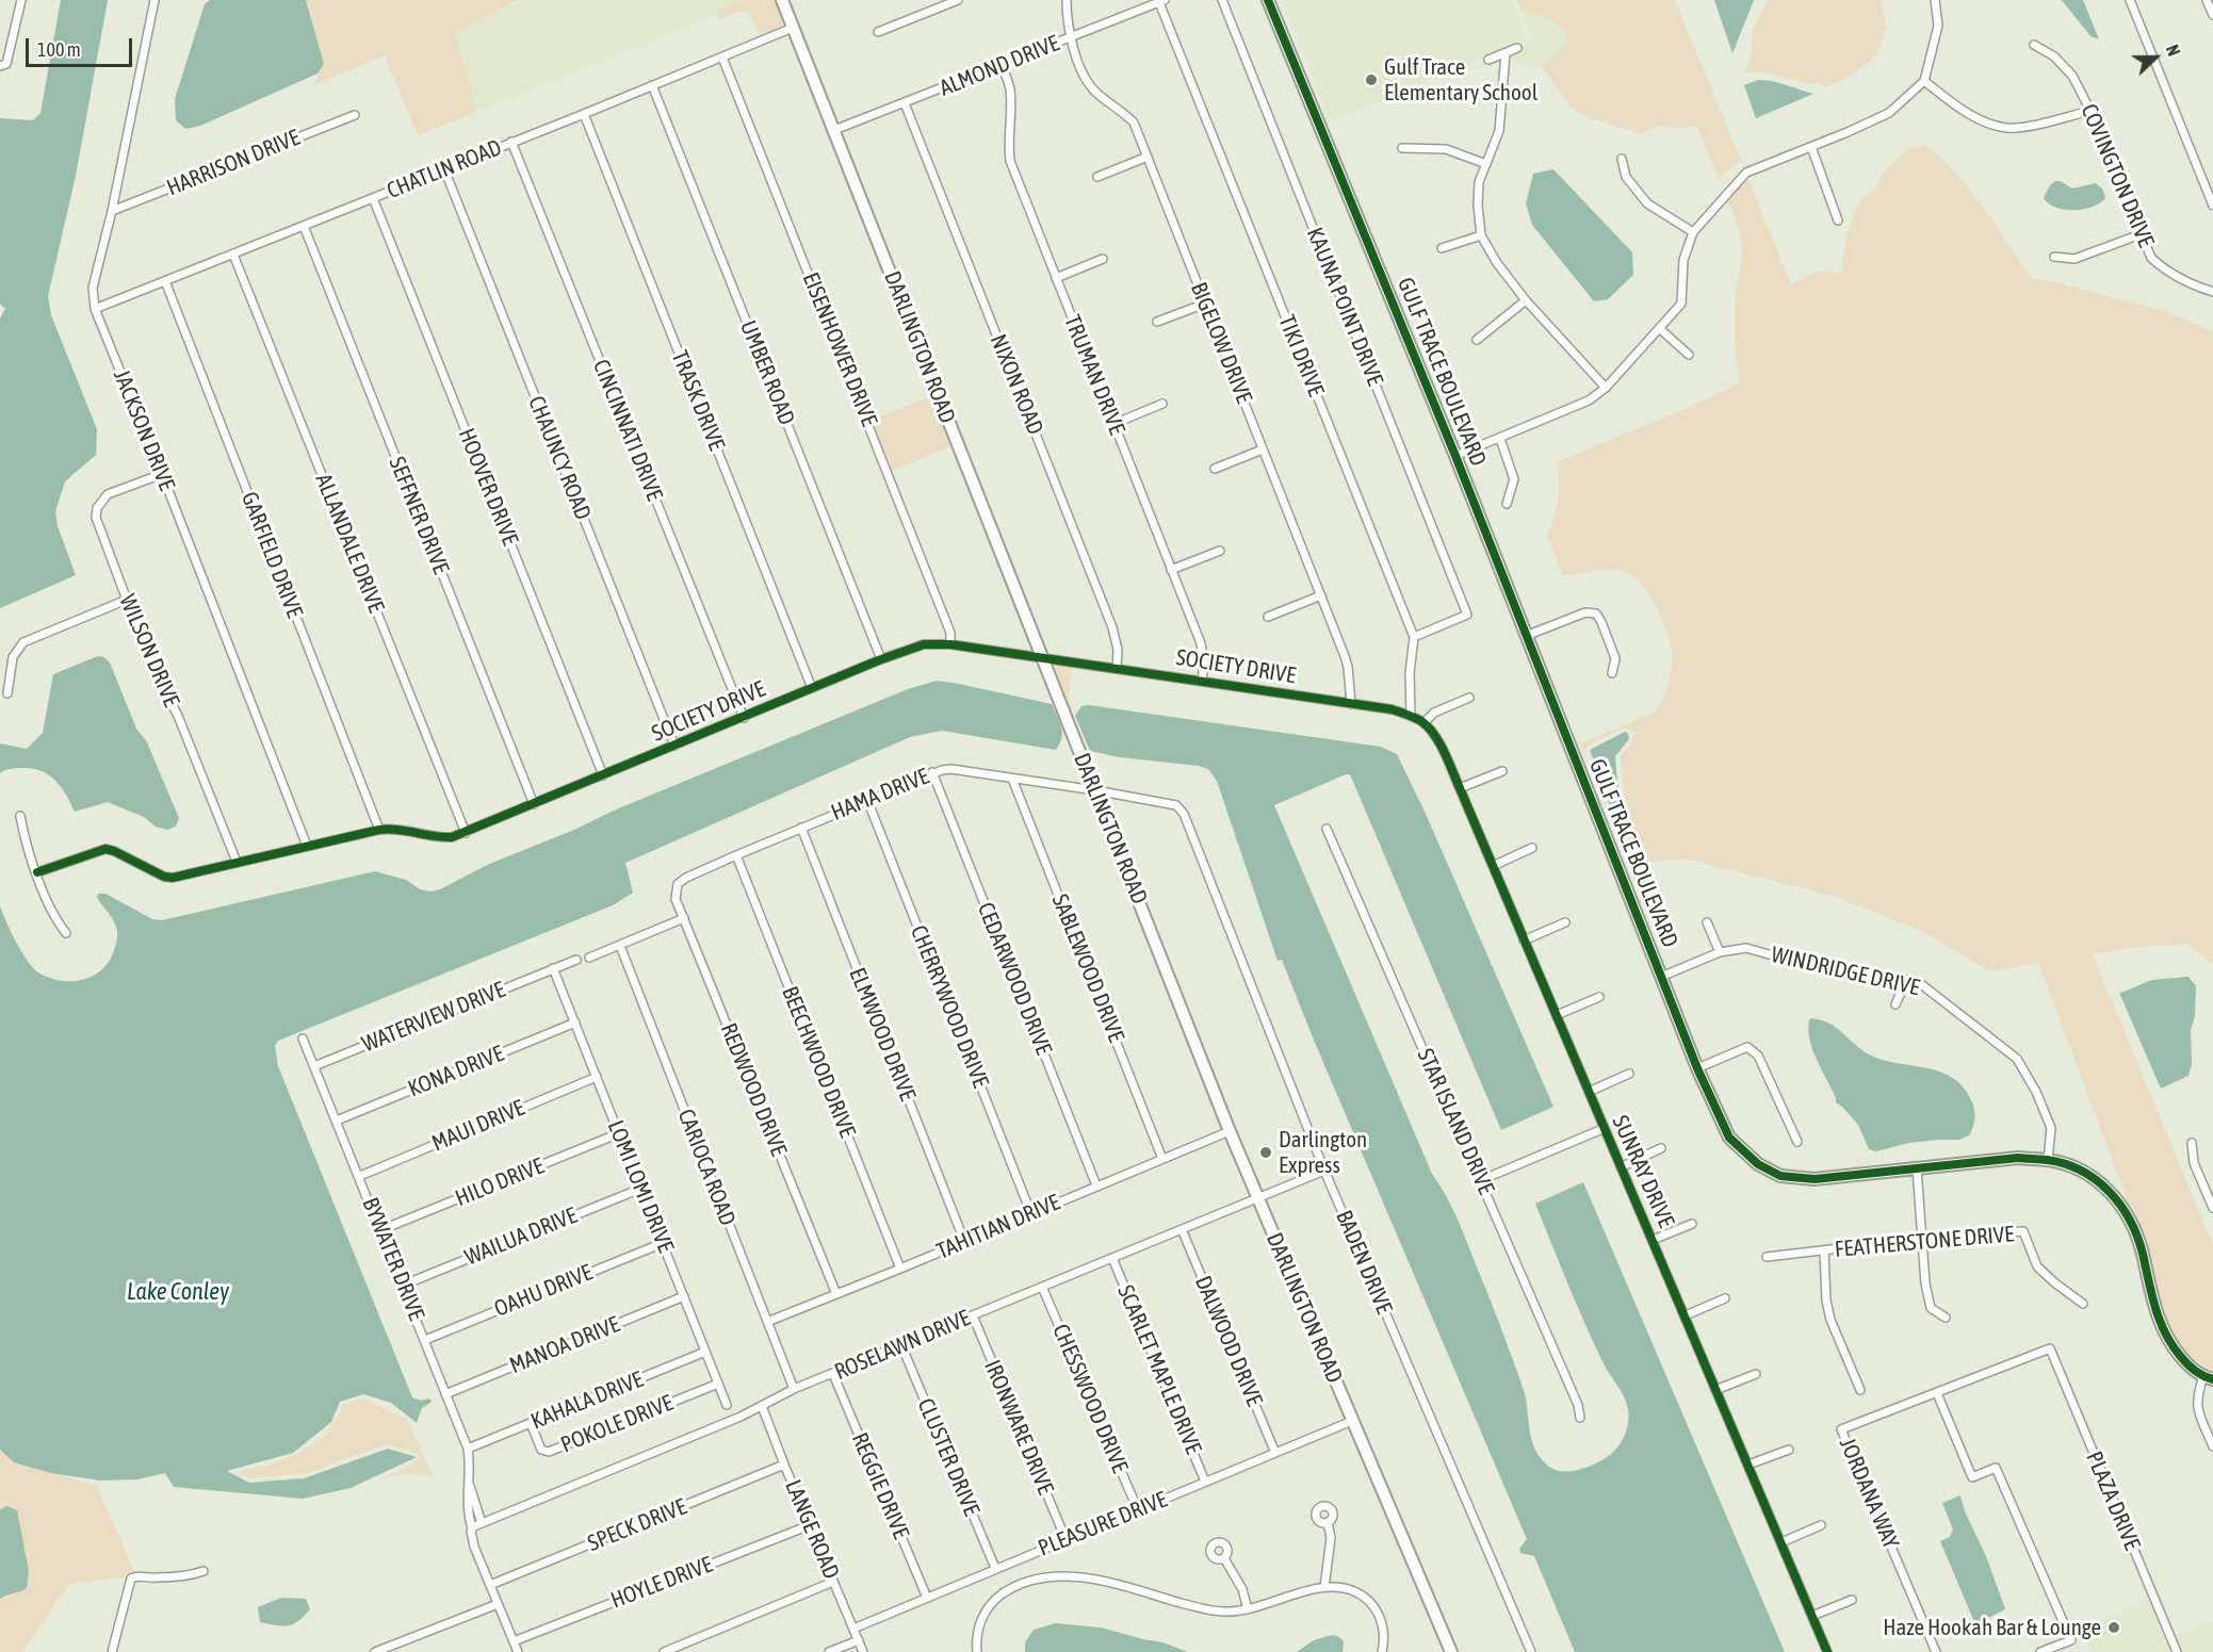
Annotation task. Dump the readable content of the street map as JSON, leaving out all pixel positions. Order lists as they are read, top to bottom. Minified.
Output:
{"streets":{"street":["ALMOND DRIVE","HARRISON DRIVE","CHATLIN ROAD","COVINGTON DRIVE","KAUNA POINT DRIVE","BIGELOW DRIVE","DARLINGTON ROAD","EISENHOWER DRIVE","TIKI DRIVE","GULF TRACE BOULEVARD","UMBER ROAD","TRUMAN DRIVE","NIXON ROAD","TRASK DRIVE","JACKSON DRIVE","CINCINNATI DRIVE","CHAUNCY ROAD","HOOVER DRIVE","SEFFNER DRIVE","ALLANDALE DRIVE","GARFIELD DRIVE","WILSON DRIVE","SOCIETY DRIVE","HAMA DRIVE","SABLEWOOD DRIVE","WINDRIDGE DRIVE","CEDARWOOD DRIVE","CHERRYWOOD DRIVE","WATERVIEW DRIVE","ELMWOOD DRIVE","BEECHWOOD DRIVE","KONA DRIVE","REDWOOD DRIVE","STAR ISLAND DRIVE","MAUI DRIVE","CARIOCA ROAD","SUNRAY DRIVE","HILO DRIVE","LOMI LOMI DRIVE","TAHITIAN DRIVE","WAILUA DRIVE","FEATHERSTONE DRIVE","BYWATER DRIVE","BADEN DRIVE","OAHU DRIVE","DALWOOD DRIVE","MANOA DRIVE","ROSELAWN DRIVE","SCARLET MAPLE DRIVE","CHESSWOOD DRIVE","KAHALA DRIVE","POKOLE DRIVE","IRONWARE DRIVE","CLUSTER DRIVE","REGGIE DRIVE","JORDANA WAY","PLAZA DRIVE","PLEASURE DRIVE","SPECK DRIVE","LANGE ROAD","HOYLE DRIVE"]},"crossings":[["ALMOND DRIVE","BIGELOW DRIVE"],["ALMOND DRIVE","DARLINGTON ROAD"],["ALMOND DRIVE","TIKI DRIVE"],["ALMOND DRIVE","TRUMAN DRIVE"],["ALMOND DRIVE","NIXON ROAD"],["HARRISON DRIVE","JACKSON DRIVE"],["CHATLIN ROAD","DARLINGTON ROAD"],["CHATLIN ROAD","EISENHOWER DRIVE"],["CHATLIN ROAD","UMBER ROAD"],["CHATLIN ROAD","TRASK DRIVE"],["CHATLIN ROAD","JACKSON DRIVE"],["CHATLIN ROAD","CINCINNATI DRIVE"],["CHATLIN ROAD","CHAUNCY ROAD"],["CHATLIN ROAD","HOOVER DRIVE"],["CHATLIN ROAD","SEFFNER DRIVE"],["CHATLIN ROAD","ALLANDALE DRIVE"],["CHATLIN ROAD","GARFIELD DRIVE"],["KAUNA POINT DRIVE","TIKI DRIVE"],["BIGELOW DRIVE","SOCIETY DRIVE"],["DARLINGTON ROAD","SOCIETY DRIVE"],["DARLINGTON ROAD","HAMA DRIVE"],["DARLINGTON ROAD","TAHITIAN DRIVE"],["DARLINGTON ROAD","BADEN DRIVE"],["DARLINGTON ROAD","ROSELAWN DRIVE"],["DARLINGTON ROAD","PLEASURE DRIVE"],["EISENHOWER DRIVE","SOCIETY DRIVE"],["TIKI DRIVE","SOCIETY DRIVE"],["TIKI DRIVE","SUNRAY DRIVE"],["GULF TRACE BOULEVARD","WINDRIDGE DRIVE"],["UMBER ROAD","SOCIETY DRIVE"],["TRUMAN DRIVE","SOCIETY DRIVE"],["NIXON ROAD","SOCIETY DRIVE"],["TRASK DRIVE","SOCIETY DRIVE"],["JACKSON DRIVE","WILSON DRIVE"],["JACKSON DRIVE","SOCIETY DRIVE"],["CINCINNATI DRIVE","SOCIETY DRIVE"],["CHAUNCY ROAD","SOCIETY DRIVE"],["HOOVER DRIVE","SOCIETY DRIVE"],["SEFFNER DRIVE","SOCIETY DRIVE"],["ALLANDALE DRIVE","SOCIETY DRIVE"],["GARFIELD DRIVE","SOCIETY DRIVE"],["WILSON DRIVE","SOCIETY DRIVE"],["SOCIETY DRIVE","SUNRAY DRIVE"],["HAMA DRIVE","SABLEWOOD DRIVE"],["HAMA DRIVE","CEDARWOOD DRIVE"],["HAMA DRIVE","CHERRYWOOD DRIVE"],["HAMA DRIVE","ELMWOOD DRIVE"],["HAMA DRIVE","BEECHWOOD DRIVE"],["HAMA DRIVE","REDWOOD DRIVE"],["HAMA DRIVE","BADEN DRIVE"],["SABLEWOOD DRIVE","TAHITIAN DRIVE"],["CEDARWOOD DRIVE","TAHITIAN DRIVE"],["CHERRYWOOD DRIVE","TAHITIAN DRIVE"],["WATERVIEW DRIVE","LOMI LOMI DRIVE"],["WATERVIEW DRIVE","BYWATER DRIVE"],["ELMWOOD DRIVE","TAHITIAN DRIVE"],["BEECHWOOD DRIVE","TAHITIAN DRIVE"],["KONA DRIVE","LOMI LOMI DRIVE"],["KONA DRIVE","BYWATER DRIVE"],["REDWOOD DRIVE","TAHITIAN DRIVE"],["MAUI DRIVE","LOMI LOMI DRIVE"],["MAUI DRIVE","BYWATER DRIVE"],["CARIOCA ROAD","TAHITIAN DRIVE"],["CARIOCA ROAD","ROSELAWN DRIVE"],["HILO DRIVE","LOMI LOMI DRIVE"],["HILO DRIVE","BYWATER DRIVE"],["LOMI LOMI DRIVE","WAILUA DRIVE"],["LOMI LOMI DRIVE","OAHU DRIVE"],["LOMI LOMI DRIVE","MANOA DRIVE"],["LOMI LOMI DRIVE","KAHALA DRIVE"],["LOMI LOMI DRIVE","POKOLE DRIVE"],["WAILUA DRIVE","BYWATER DRIVE"],["BYWATER DRIVE","OAHU DRIVE"],["BYWATER DRIVE","MANOA DRIVE"],["BYWATER DRIVE","ROSELAWN DRIVE"],["BYWATER DRIVE","KAHALA DRIVE"],["BYWATER DRIVE","SPECK DRIVE"],["BYWATER DRIVE","HOYLE DRIVE"],["BADEN DRIVE","ROSELAWN DRIVE"],["DALWOOD DRIVE","ROSELAWN DRIVE"],["DALWOOD DRIVE","PLEASURE DRIVE"],["ROSELAWN DRIVE","SCARLET MAPLE DRIVE"],["ROSELAWN DRIVE","CHESSWOOD DRIVE"],["ROSELAWN DRIVE","IRONWARE DRIVE"],["ROSELAWN DRIVE","CLUSTER DRIVE"],["ROSELAWN DRIVE","REGGIE DRIVE"],["ROSELAWN DRIVE","LANGE ROAD"],["SCARLET MAPLE DRIVE","PLEASURE DRIVE"],["CHESSWOOD DRIVE","PLEASURE DRIVE"],["KAHALA DRIVE","POKOLE DRIVE"],["IRONWARE DRIVE","PLEASURE DRIVE"],["CLUSTER DRIVE","PLEASURE DRIVE"],["REGGIE DRIVE","PLEASURE DRIVE"],["JORDANA WAY","PLAZA DRIVE"],["PLEASURE DRIVE","LANGE ROAD"],["SPECK DRIVE","LANGE ROAD"],["LANGE ROAD","HOYLE DRIVE"]],"water":["Lake Conley"],"places":["Gulf Trace Elementary School","Darlington Express","Haze Hookah Bar & Lounge"],"scale_bar":"100 m","north":"right"}
